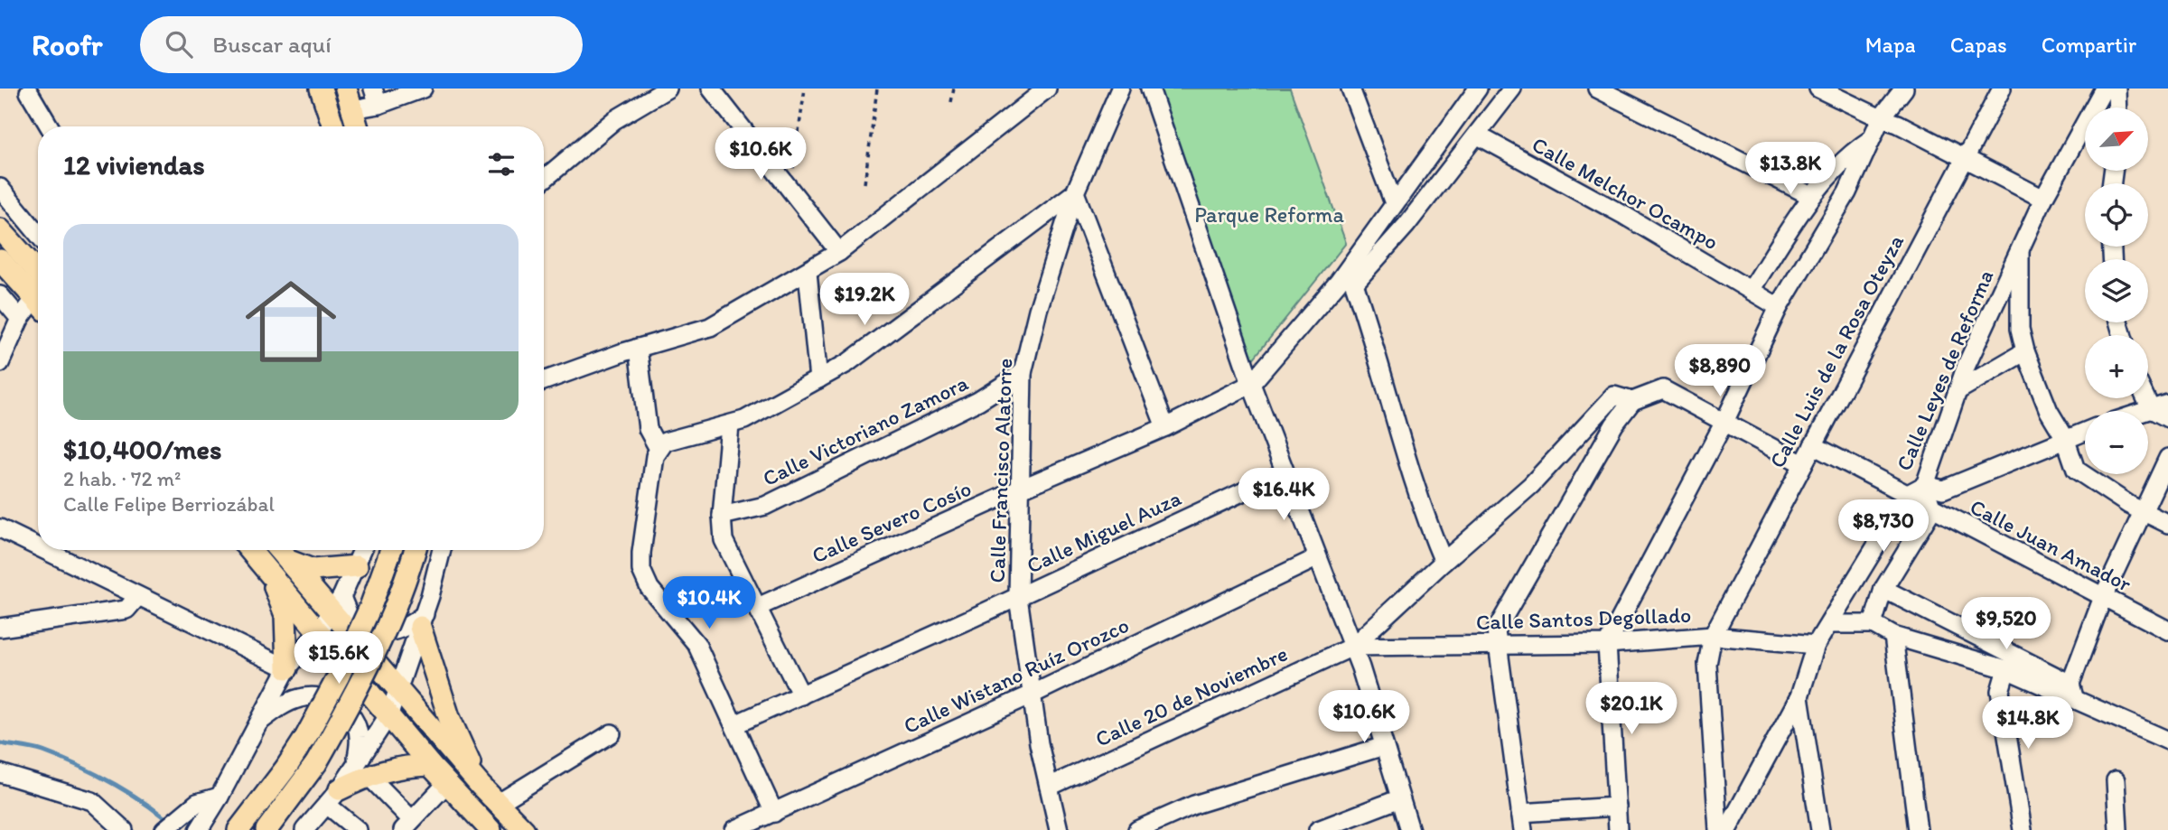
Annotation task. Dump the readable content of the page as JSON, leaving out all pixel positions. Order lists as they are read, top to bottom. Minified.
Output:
{"streets":{"street":["Calle Melchor Ocampo","Calle Luis de la Rosa Oteyza","Calle Leyes de Reforma","Calle Victoriano Zamora","Calle Francisco Alatorre","Calle Severo Cosío","Calle Miguel Auza","Calle Juan Amador","Calle Santos Degollado","Calle Wistano Ruíz Orozco","Calle 20 de Noviembre"]},"crossings":[["Calle Luis de la Rosa Oteyza","Calle Juan Amador"],["Calle Luis de la Rosa Oteyza","Calle Santos Degollado"],["Calle Leyes de Reforma","Calle Juan Amador"],["Calle Leyes de Reforma","Calle Santos Degollado"],["Calle Victoriano Zamora","Calle Francisco Alatorre"],["Calle Francisco Alatorre","Calle Severo Cosío"],["Calle Francisco Alatorre","Calle Miguel Auza"],["Calle Francisco Alatorre","Calle Wistano Ruíz Orozco"],["Calle Francisco Alatorre","Calle 20 de Noviembre"],["Calle Santos Degollado","Calle 20 de Noviembre"]],"parks":["Parque Reforma"],"north":"top right","page":{"header":"Roofr","search":"Buscar aquí","nav":["Mapa","Capas","Compartir"],"map_buttons":["+","−"],"heading":"12 viviendas","price":["$10.6K","$13.8K","$19.2K","$8,890","$16.4K","$8,730","$10.4K","$9,520","$15.6K","$20.1K","$10.6K","$14.8K"],"list":[{"name":"$10,400/mes","note":"2 hab. · 72 m² · Calle Felipe Berriozábal"}]}}
